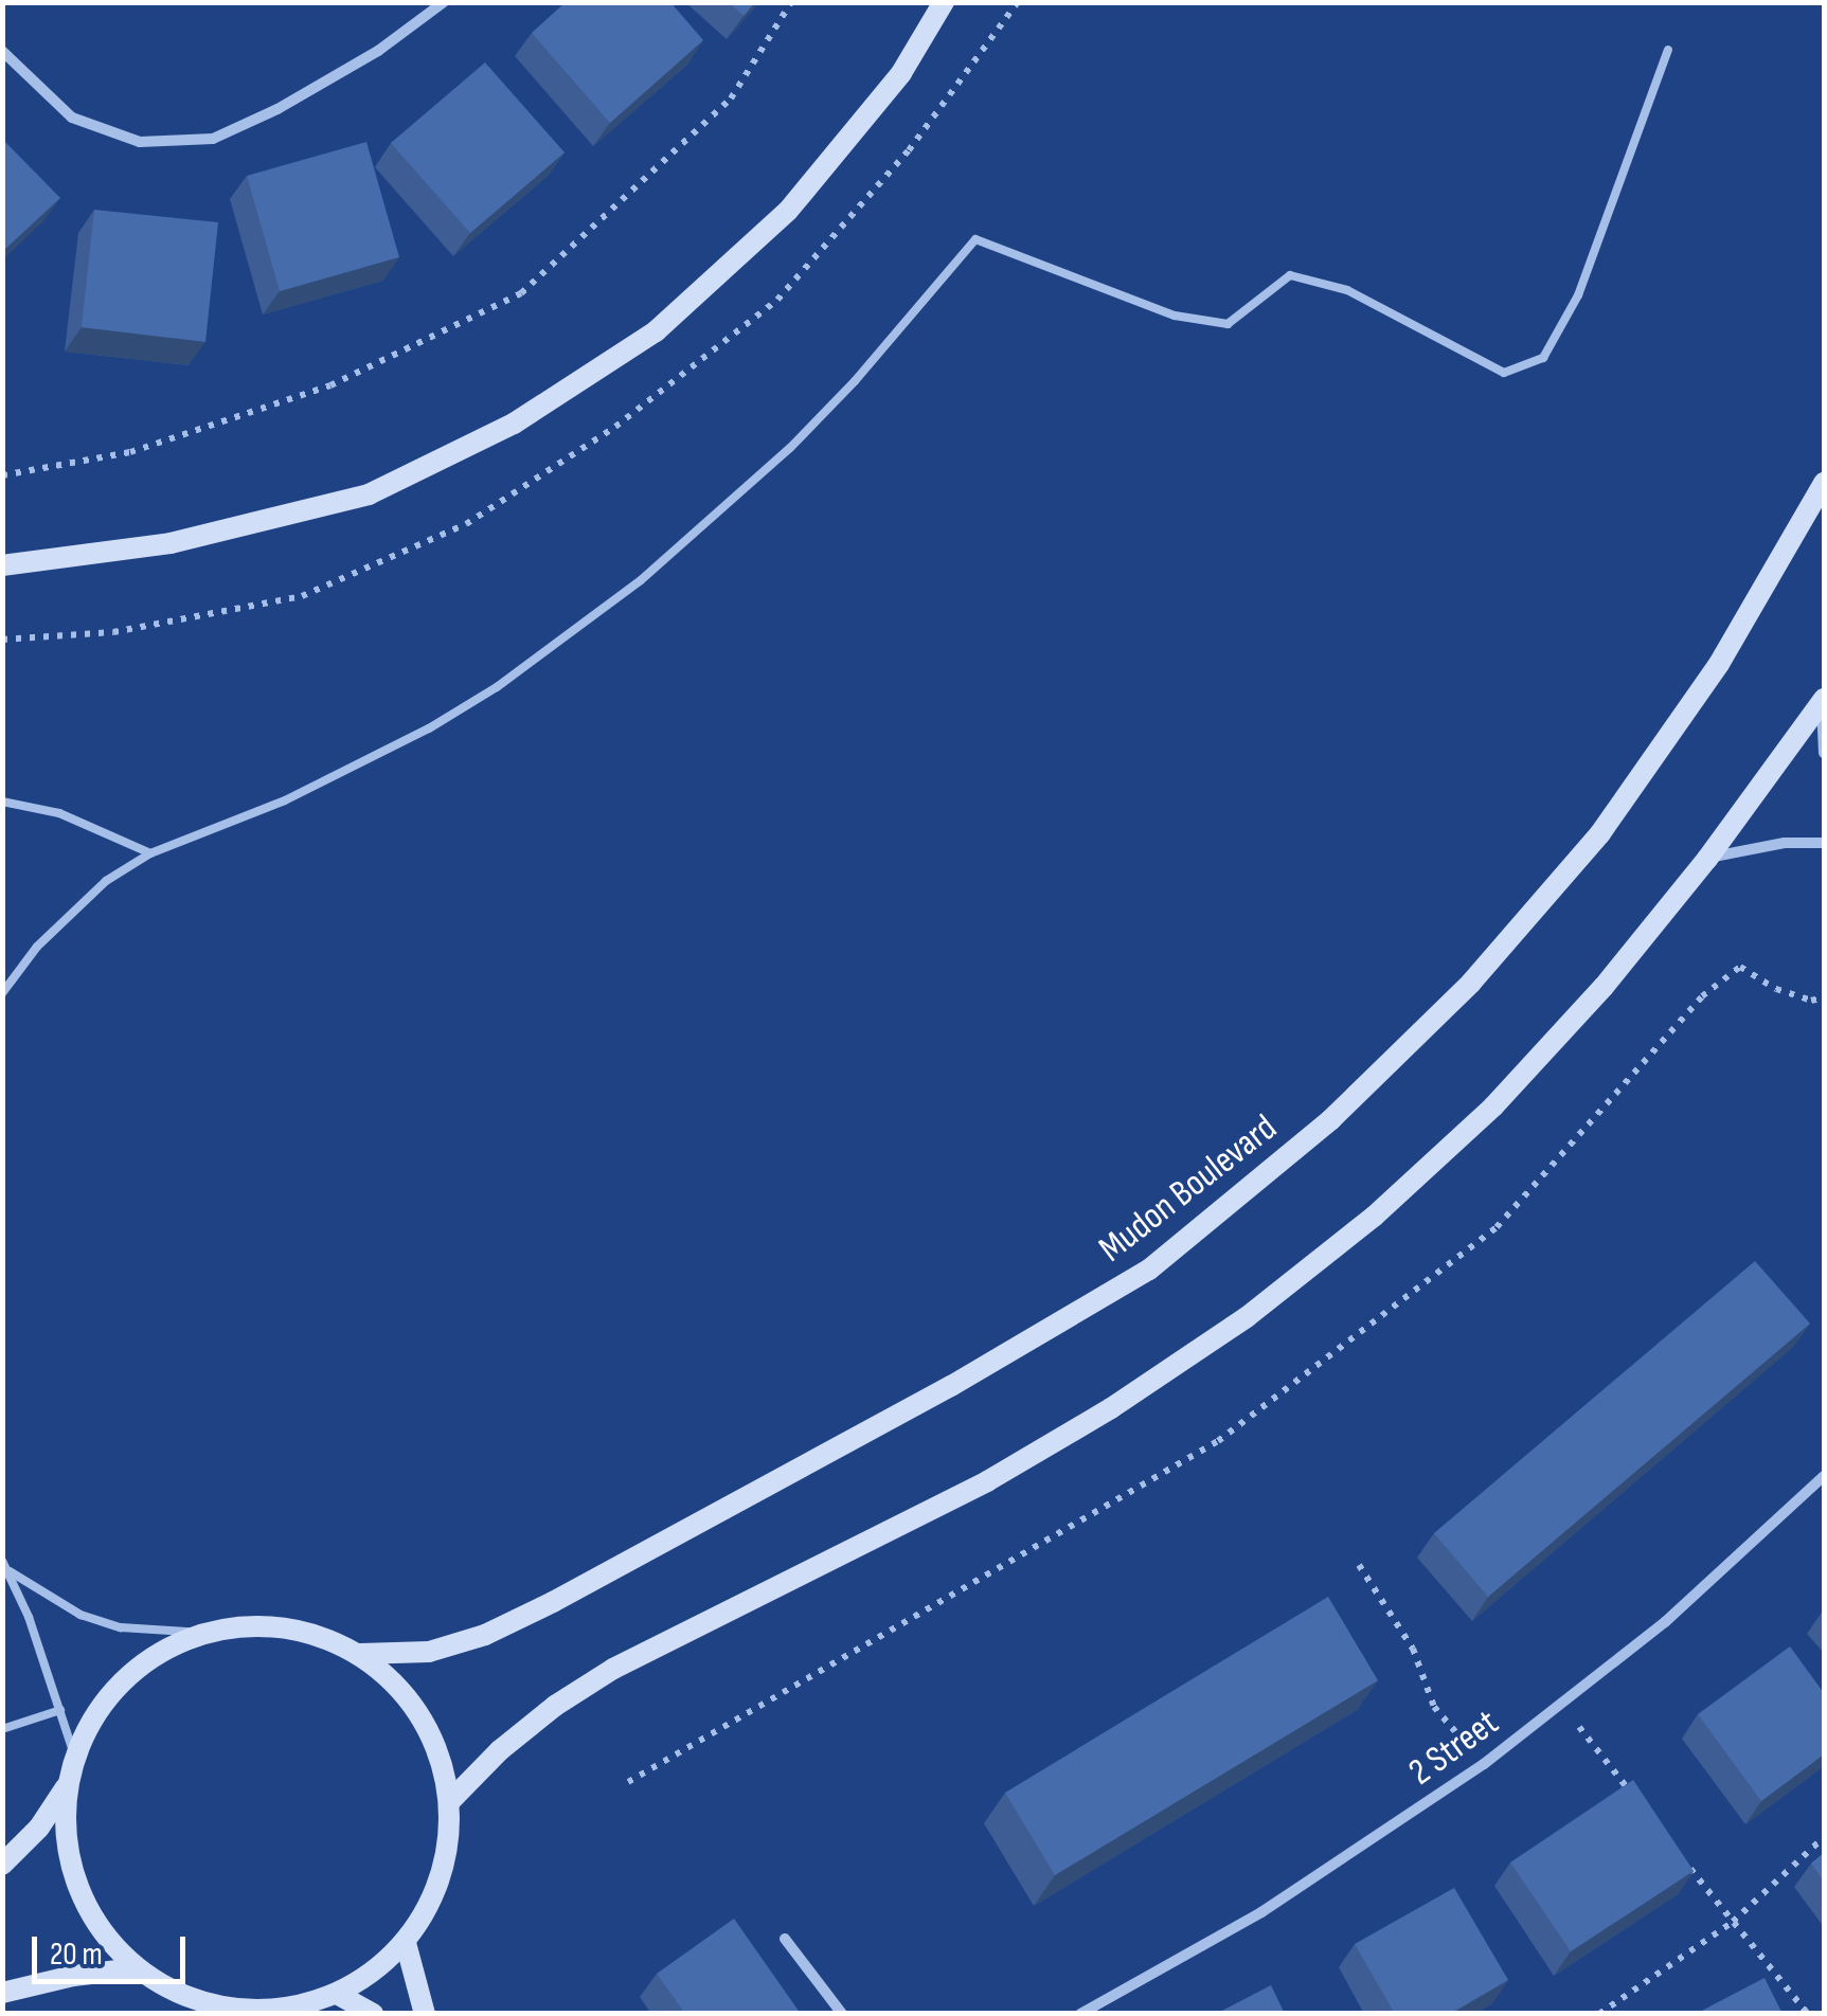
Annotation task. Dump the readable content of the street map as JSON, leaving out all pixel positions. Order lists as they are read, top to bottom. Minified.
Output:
{"streets":{"street":["Mudon Boulevard","2 Street"]},"scale_bar":"20 m"}
